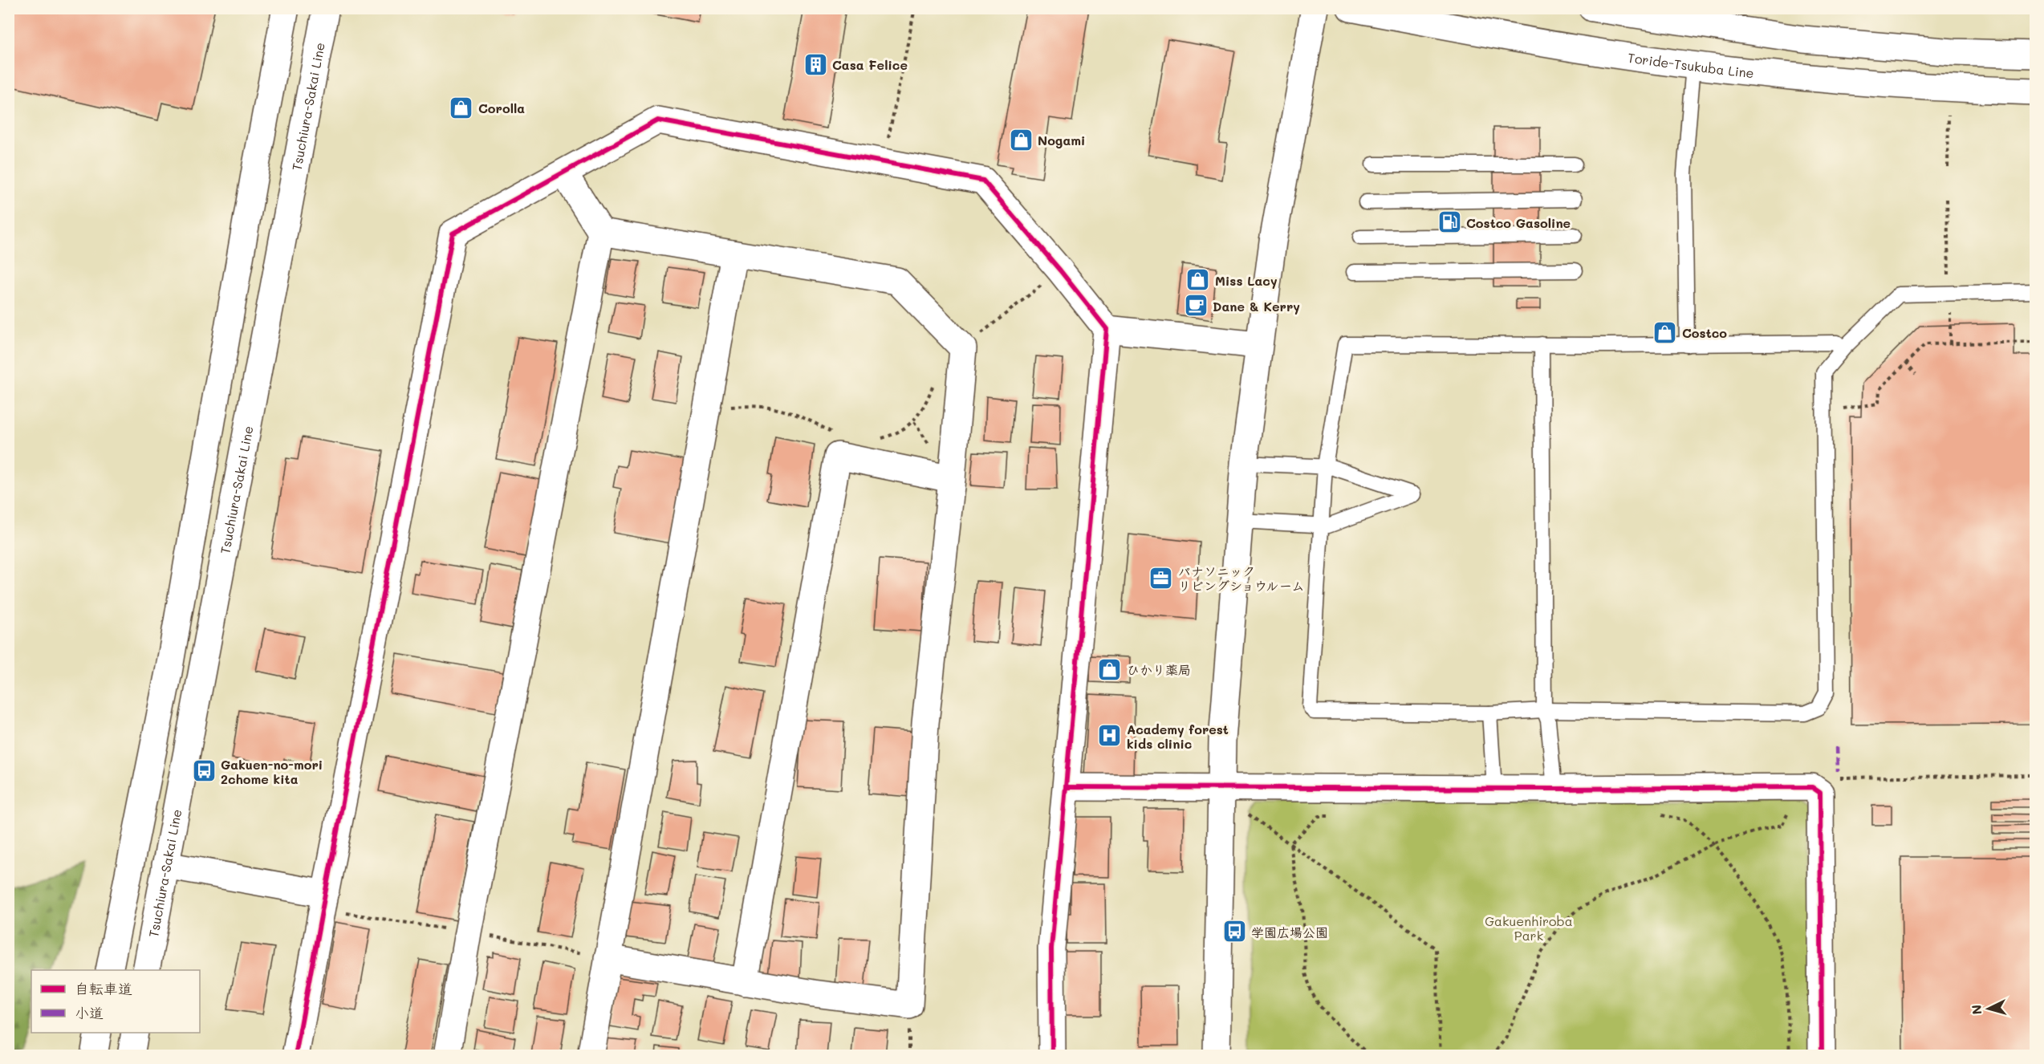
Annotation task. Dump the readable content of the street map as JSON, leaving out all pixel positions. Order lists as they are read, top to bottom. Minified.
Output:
{"streets":{"street":["Toride-Tsukuba Line","Tsuchiura-Sakai Line"]},"parks":["Gakuenhiroba Park"],"places":{"building":["Casa Felice"],"shop":["Corolla","Nogami","Miss Lacy","Costco","ひかり薬局"],"fuel station":["Costco Gasoline"],"cafe":["Dane & Kerry"],"office":["パナソニック リビングショウルーム"],"hospital":["Academy forest kids clinic"],"bus stop":["Gakuen-no-mori 2chome kita","学園広場公園"]},"legend":["自転車道","小道"],"north":"left"}
